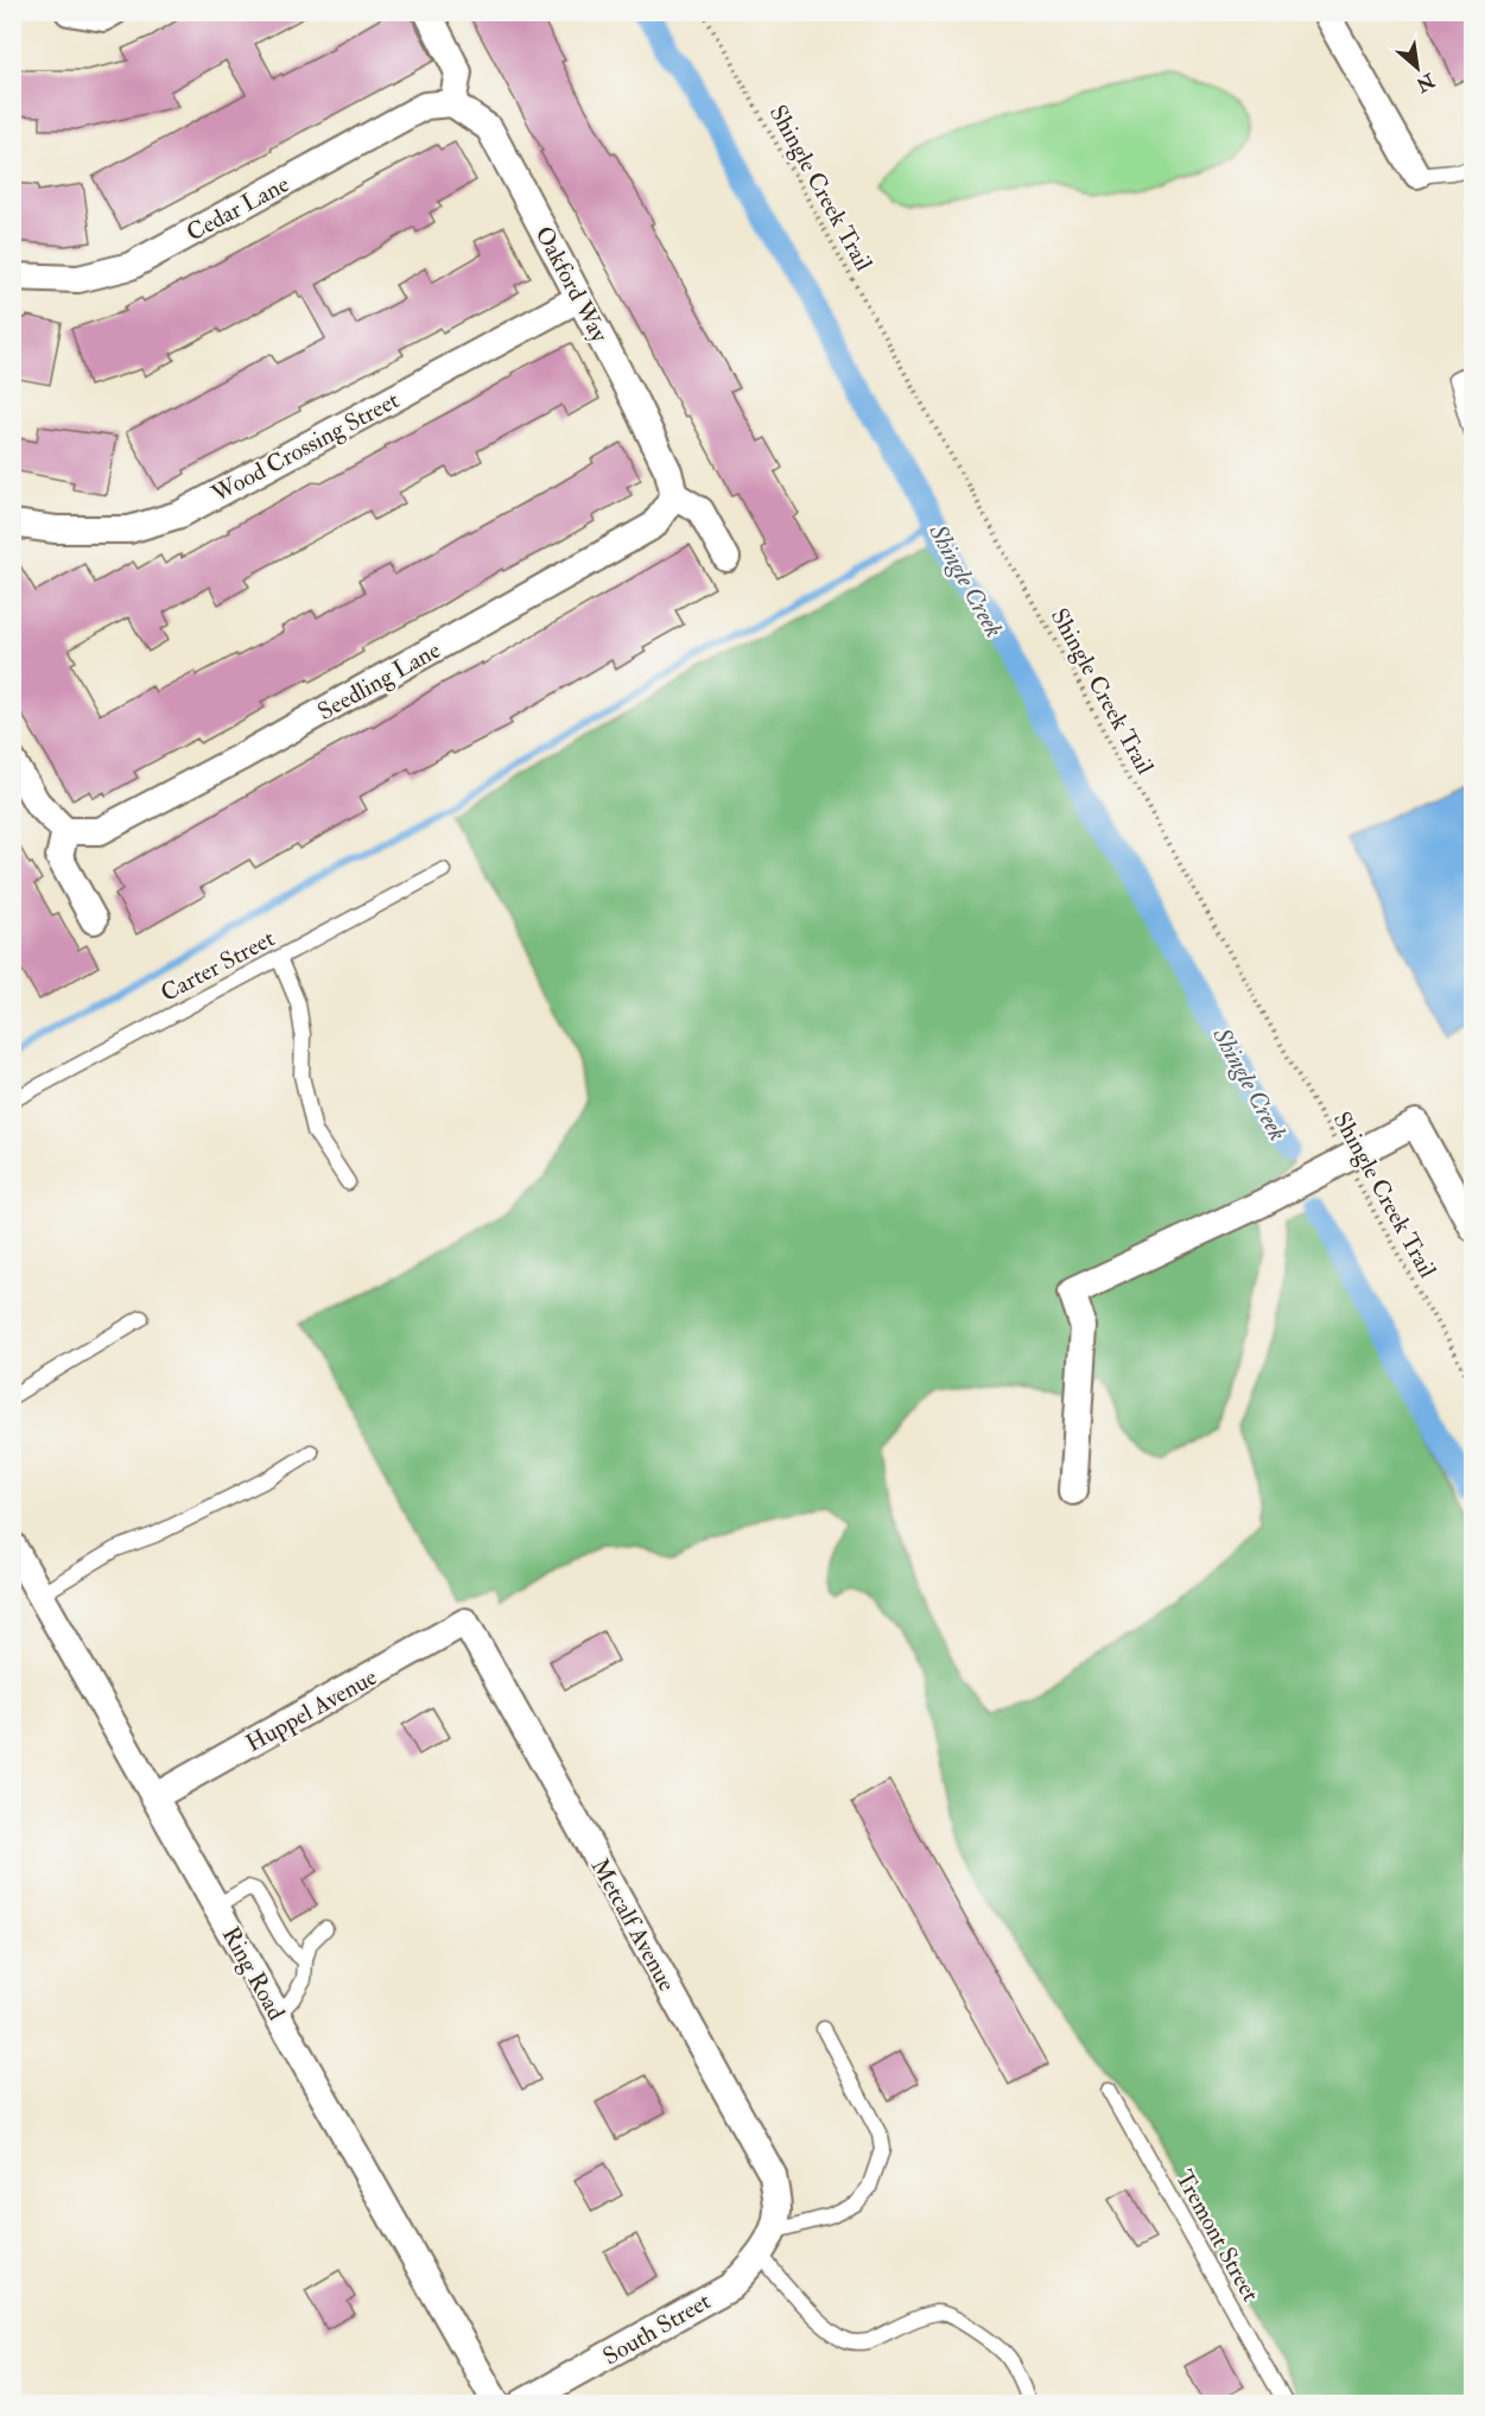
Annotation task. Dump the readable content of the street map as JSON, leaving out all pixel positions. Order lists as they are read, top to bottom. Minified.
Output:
{"streets":{"street":["Cedar Lane","Oakford Way","Wood Crossing Street","Seedling Lane","Huppel Avenue","Metcalf Avenue","Ring Road","South Street"],"lane":["Carter Street","Tremont Street"],"path":["Shingle Creek Trail"]},"crossings":[["Cedar Lane","Oakford Way"],["Oakford Way","Wood Crossing Street"],["Oakford Way","Seedling Lane"],["Huppel Avenue","Metcalf Avenue"],["Huppel Avenue","Ring Road"],["Metcalf Avenue","South Street"]],"water":["Shingle Creek"],"north":"bottom right"}
